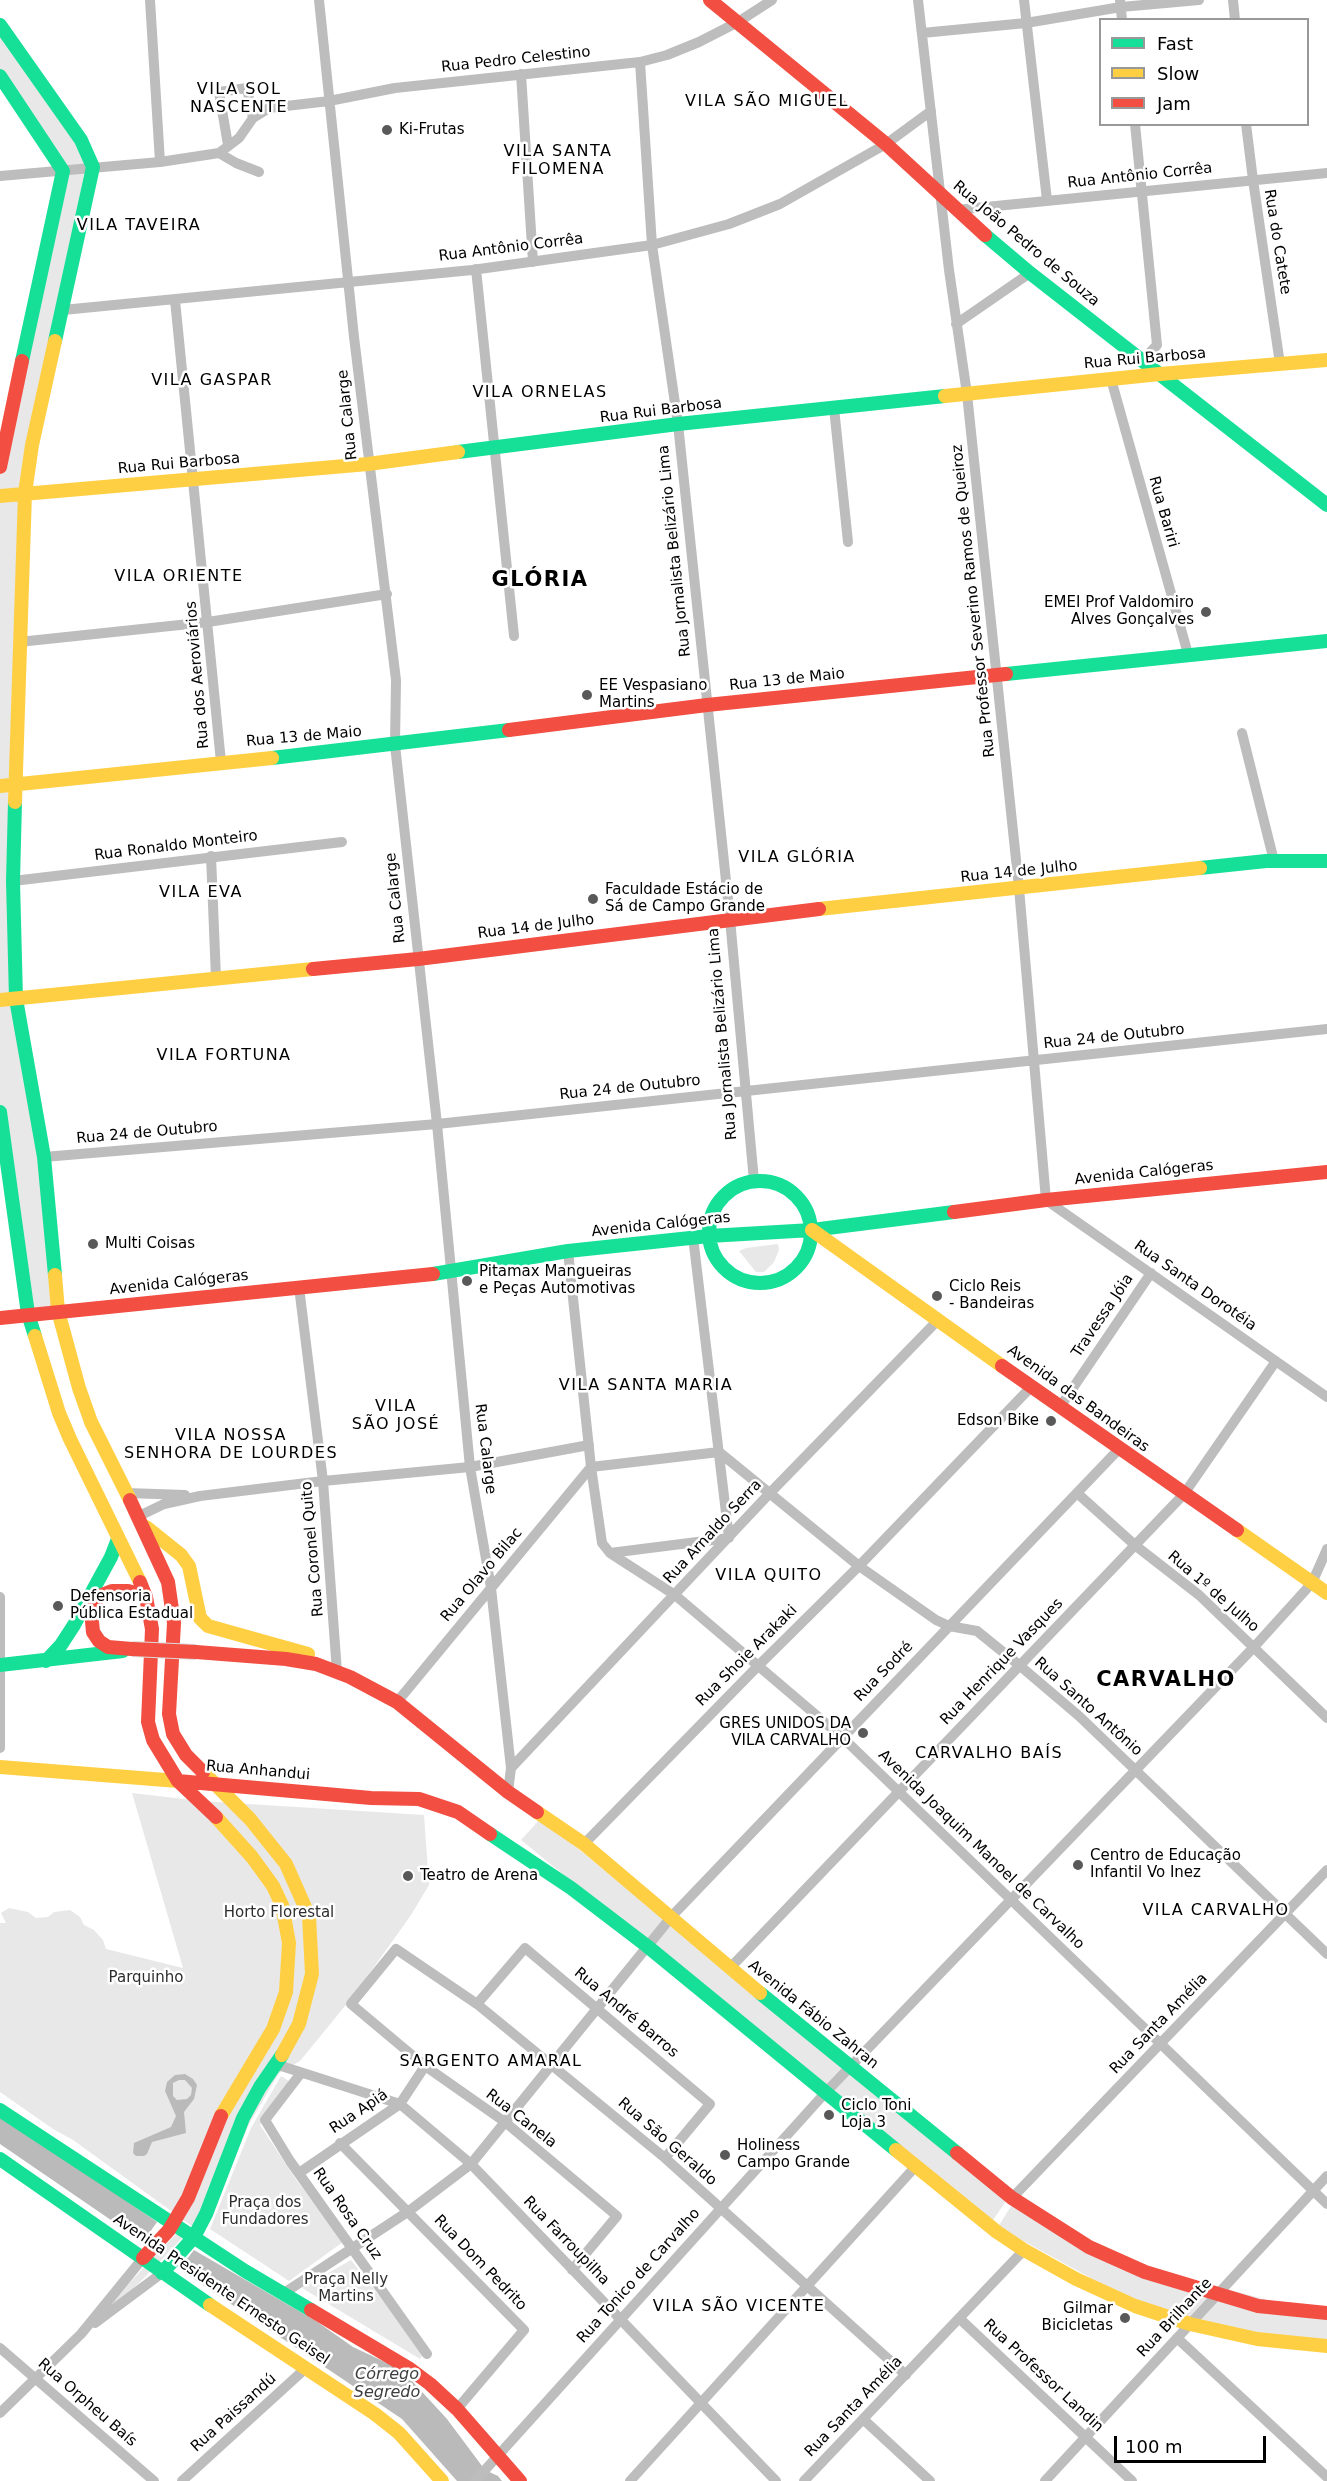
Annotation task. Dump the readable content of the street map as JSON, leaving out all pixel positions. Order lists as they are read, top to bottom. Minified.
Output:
{"streets":{"main road":["Rua João Pedro de Souza","Rua Rui Barbosa","Rua 13 de Maio","Rua 14 de Julho","Avenida Calógeras","Avenida das Bandeiras","Rua Anhandui","Avenida Fábio Zahran","Avenida Presidente Ernesto Geisel"],"street":["Rua Pedro Celestino","Rua Antônio Corrêa","Rua do Catete","Rua Calarge","Rua Bariri","Rua Jornalista Belizário Lima","Rua Professor Severino Ramos de Queiroz","Rua dos Aeroviários","Rua Ronaldo Monteiro","Rua 24 de Outubro","Rua Santa Dorotéia","Travessa Jóia","Rua Arnaldo Serra","Rua Coronel Quito","Rua Olavo Bilac","Rua 1º de Julho","Rua Shoie Arakaki","Rua Henrique Vasques","Rua Sodré","Rua Santo Antônio","Avenida Joaquim Manoel de Carvalho","Rua André Barros","Rua Santa Amélia","Rua Apiá","Rua Canela","Rua São Geraldo","Rua Rosa Cruz","Rua Farroupilha","Rua Dom Pedrito","Rua Tonico de Carvalho","Rua Brilhante","Rua Professor Landin","Rua Orpheu Baís","Rua Paissandú"]},"crossings":[["Rua Pedro Celestino","Rua João Pedro de Souza"],["Rua Pedro Celestino","Rua Calarge"],["Rua Pedro Celestino","Rua Jornalista Belizário Lima"],["Rua Antônio Corrêa","Rua do Catete"],["Rua Antônio Corrêa","Rua João Pedro de Souza"],["Rua Antônio Corrêa","Rua Calarge"],["Rua Antônio Corrêa","Rua Jornalista Belizário Lima"],["Rua Antônio Corrêa","Rua Professor Severino Ramos de Queiroz"],["Rua Antônio Corrêa","Rua dos Aeroviários"],["Rua do Catete","Rua Rui Barbosa"],["Rua João Pedro de Souza","Rua Rui Barbosa"],["Rua João Pedro de Souza","Rua Professor Severino Ramos de Queiroz"],["Rua Rui Barbosa","Rua Calarge"],["Rua Rui Barbosa","Rua Bariri"],["Rua Rui Barbosa","Rua Jornalista Belizário Lima"],["Rua Rui Barbosa","Rua Professor Severino Ramos de Queiroz"],["Rua Rui Barbosa","Rua dos Aeroviários"],["Rua Calarge","Rua 13 de Maio"],["Rua Calarge","Rua 14 de Julho"],["Rua Calarge","Rua 24 de Outubro"],["Rua Calarge","Avenida Calógeras"],["Rua Calarge","Rua Arnaldo Serra"],["Rua Calarge","Rua Olavo Bilac"],["Rua Calarge","Avenida Fábio Zahran"],["Rua Bariri","Rua 13 de Maio"],["Rua Jornalista Belizário Lima","Rua 13 de Maio"],["Rua Jornalista Belizário Lima","Rua 14 de Julho"],["Rua Jornalista Belizário Lima","Rua 24 de Outubro"],["Rua Professor Severino Ramos de Queiroz","Rua 13 de Maio"],["Rua Professor Severino Ramos de Queiroz","Rua 14 de Julho"],["Rua Professor Severino Ramos de Queiroz","Rua 24 de Outubro"],["Rua Professor Severino Ramos de Queiroz","Avenida Calógeras"],["Rua Professor Severino Ramos de Queiroz","Rua Santa Dorotéia"],["Rua dos Aeroviários","Rua 13 de Maio"],["Avenida Calógeras","Rua Santa Dorotéia"],["Avenida Calógeras","Avenida das Bandeiras"],["Avenida Calógeras","Rua Coronel Quito"],["Rua Santa Dorotéia","Travessa Jóia"],["Rua Santa Dorotéia","Rua Henrique Vasques"],["Travessa Jóia","Avenida das Bandeiras"],["Avenida das Bandeiras","Rua Arnaldo Serra"],["Avenida das Bandeiras","Rua Shoie Arakaki"],["Avenida das Bandeiras","Rua Henrique Vasques"],["Avenida das Bandeiras","Rua Sodré"],["Avenida das Bandeiras","Rua Tonico de Carvalho"],["Rua Arnaldo Serra","Rua Santo Antônio"],["Rua Arnaldo Serra","Avenida Joaquim Manoel de Carvalho"],["Rua Coronel Quito","Avenida Fábio Zahran"],["Rua Olavo Bilac","Avenida Fábio Zahran"],["Rua 1º de Julho","Rua Henrique Vasques"],["Rua 1º de Julho","Rua Sodré"],["Rua 1º de Julho","Rua Tonico de Carvalho"],["Rua Shoie Arakaki","Rua Santo Antônio"],["Rua Shoie Arakaki","Avenida Joaquim Manoel de Carvalho"],["Rua Shoie Arakaki","Avenida Fábio Zahran"],["Rua Henrique Vasques","Rua Santo Antônio"],["Rua Henrique Vasques","Avenida Joaquim Manoel de Carvalho"],["Rua Henrique Vasques","Avenida Fábio Zahran"],["Rua Sodré","Rua Santo Antônio"],["Rua Sodré","Rua Anhandui"],["Rua Sodré","Avenida Joaquim Manoel de Carvalho"],["Rua Sodré","Rua André Barros"],["Rua Sodré","Avenida Fábio Zahran"],["Rua Sodré","Rua Canela"],["Rua Sodré","Rua São Geraldo"],["Rua Sodré","Rua Rosa Cruz"],["Rua Sodré","Rua Farroupilha"],["Rua Sodré","Rua Dom Pedrito"],["Rua Sodré","Avenida Presidente Ernesto Geisel"],["Rua Santo Antônio","Rua Santa Amélia"],["Rua Santo Antônio","Rua Tonico de Carvalho"],["Avenida Joaquim Manoel de Carvalho","Rua Santa Amélia"],["Avenida Joaquim Manoel de Carvalho","Rua Tonico de Carvalho"],["Avenida Joaquim Manoel de Carvalho","Rua Brilhante"],["Rua André Barros","Rua São Geraldo"],["Avenida Fábio Zahran","Rua Santa Amélia"],["Avenida Fábio Zahran","Rua Tonico de Carvalho"],["Avenida Fábio Zahran","Rua Brilhante"],["Rua Santa Amélia","Rua São Geraldo"],["Rua Santa Amélia","Rua Professor Landin"],["Rua Apiá","Rua Canela"],["Rua Apiá","Rua Rosa Cruz"],["Rua Apiá","Rua Farroupilha"],["Rua Apiá","Rua Dom Pedrito"],["Rua Canela","Rua São Geraldo"],["Rua Canela","Rua Farroupilha"],["Rua São Geraldo","Rua Tonico de Carvalho"],["Rua Rosa Cruz","Rua Farroupilha"],["Rua Farroupilha","Rua Tonico de Carvalho"],["Rua Dom Pedrito","Avenida Presidente Ernesto Geisel"],["Rua Tonico de Carvalho","Avenida Presidente Ernesto Geisel"],["Avenida Presidente Ernesto Geisel","Rua Paissandú"],["Rua Brilhante","Rua Professor Landin"]],"districts":["VILA SOL NASCENTE","VILA SÃO MIGUEL","VILA SANTA FILOMENA","VILA TAVEIRA","VILA GASPAR","VILA ORNELAS","VILA ORIENTE","GLÓRIA","VILA GLÓRIA","VILA EVA","VILA FORTUNA","VILA SANTA MARIA","VILA SÃO JOSÉ","VILA NOSSA SENHORA DE LOURDES","VILA QUITO","CARVALHO","CARVALHO BAÍS","VILA CARVALHO","SARGENTO AMARAL","VILA SÃO VICENTE"],"water":["Córrego Segredo"],"parks":["Horto Florestal","Parquinho","Praça dos Fundadores","Praça Nelly Martins"],"places":["Ki-Frutas","EMEI Prof Valdomiro Alves Gonçalves","EE Vespasiano Martins","Faculdade Estácio de Sá de Campo Grande","Multi Coisas","Pitamax Mangueiras e Peças Automotivas","Ciclo Reis - Bandeiras","Edson Bike","Defensoria Pública Estadual","GRES UNIDOS DA VILA CARVALHO","Centro de Educação Infantil Vo Inez","Teatro de Arena","Ciclo Toni Loja 3","Holiness Campo Grande","Gilmar Bicicletas"],"legend":["Fast","Slow","Jam"],"scale_bar":"100 m"}
